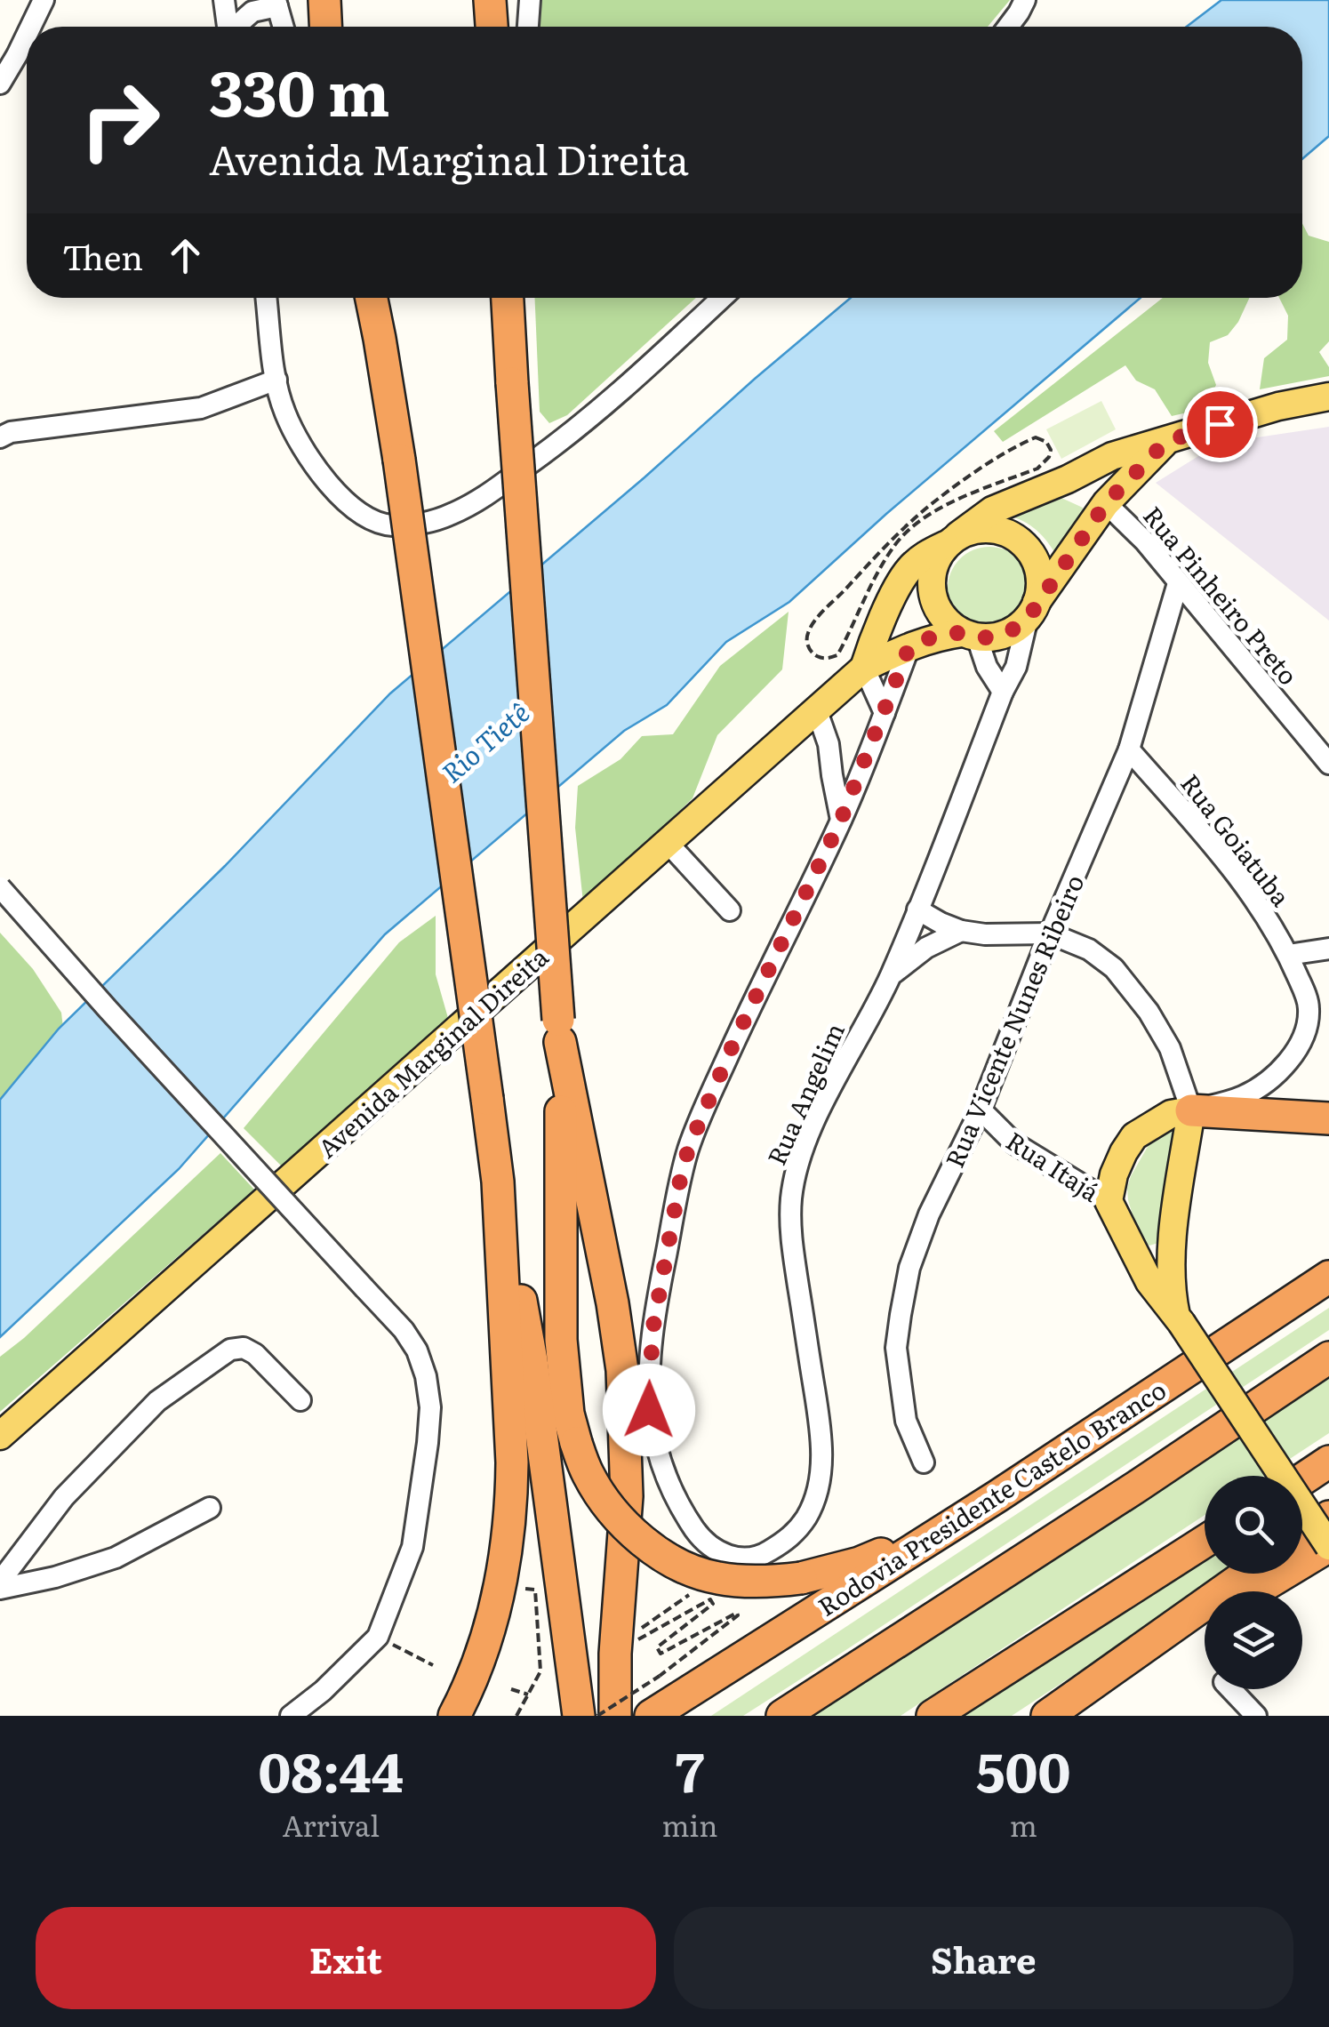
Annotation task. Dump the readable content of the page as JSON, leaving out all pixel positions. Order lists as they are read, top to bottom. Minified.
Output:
{"streets":{"highway":["Rodovia Presidente Castelo Branco"],"main road":["Avenida Marginal Direita","Rua Itajá"],"street":["Rua Pinheiro Preto","Rua Goiatuba","Rua Vicente Nunes Ribeiro","Rua Angelim"]},"crossings":[["Rua Pinheiro Preto","Rua Vicente Nunes Ribeiro"],["Rua Goiatuba","Rua Vicente Nunes Ribeiro"],["Rua Vicente Nunes Ribeiro","Rua Itajá"],["Avenida Marginal Direita","Rua Angelim"]],"water":["Rio Tietê"],"page":{"turn":["330 m","Avenida Marginal Direita"],"then":"Then","eta":["08:44","Arrival","7","min","500","m"],"buttons":["Exit","Share"]}}
